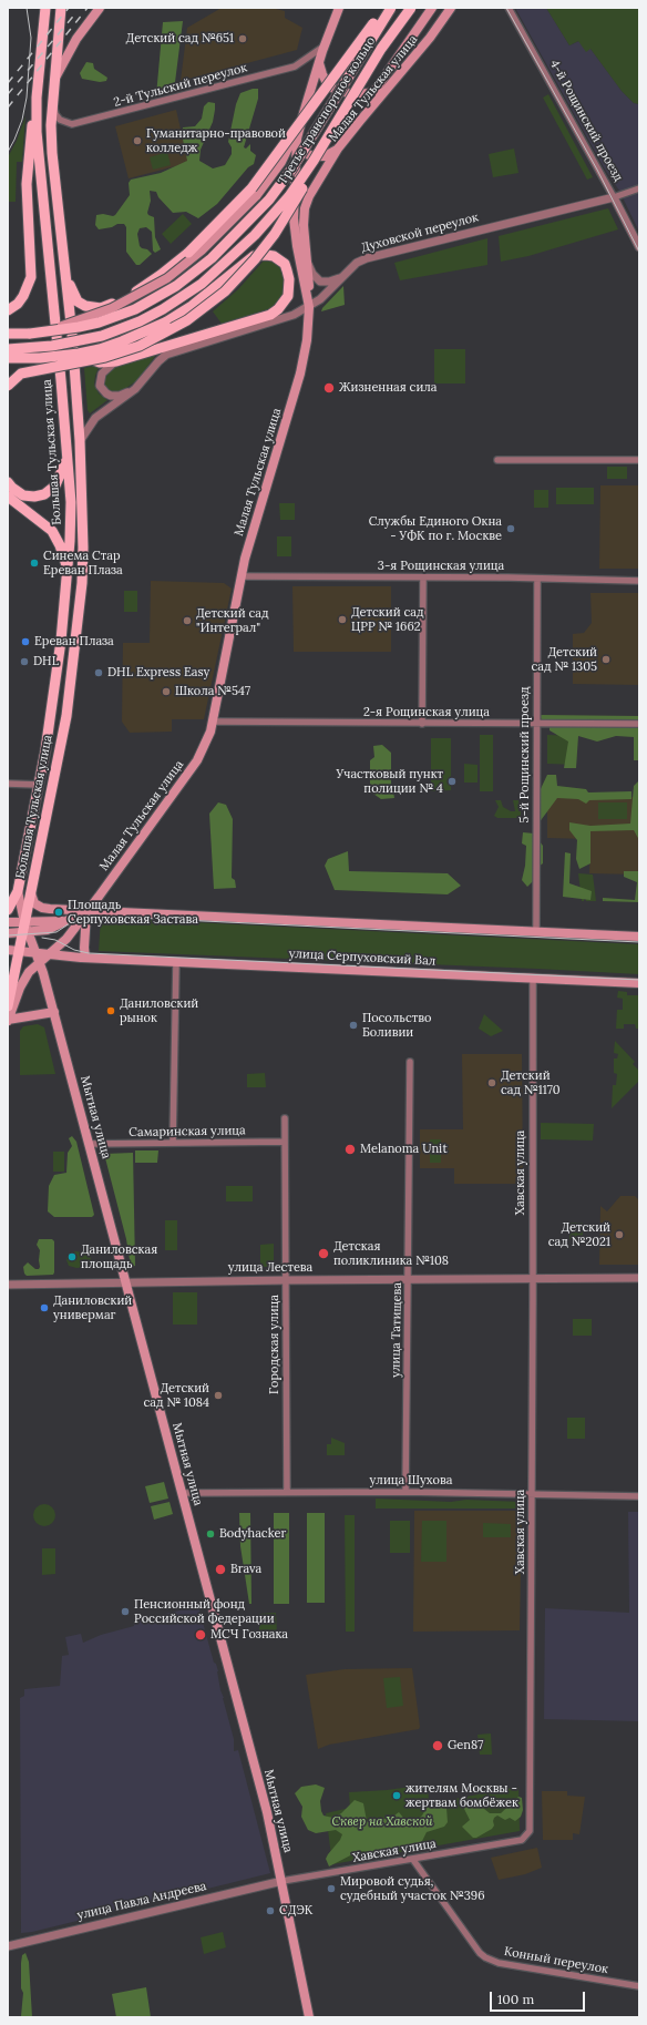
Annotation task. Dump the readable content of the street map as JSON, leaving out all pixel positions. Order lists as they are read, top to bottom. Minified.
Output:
{"streets":{"main road":["Малая Тульская улица","Третье транспортное кольцо","Большая Тульская улица","улица Серпуховский Вал","Мытная улица"],"street":["2-й Тульский переулок","4-й Рощинский проезд","Духовской переулок","3-я Рощинская улица","2-я Рощинская улица","5-й Рощинский проезд","Самаринская улица","Хавская улица","улица Лестева","улица Татищева","Городская улица","улица Шухова","улица Павла Андреева","Конный переулок"]},"crossings":[["2-й Тульский переулок","Малая Тульская улица"],["2-й Тульский переулок","Большая Тульская улица"],["Малая Тульская улица","Духовской переулок"],["Малая Тульская улица","3-я Рощинская улица"],["Малая Тульская улица","2-я Рощинская улица"],["4-й Рощинский проезд","Духовской переулок"],["Духовской переулок","Большая Тульская улица"],["3-я Рощинская улица","5-й Рощинский проезд"],["2-я Рощинская улица","5-й Рощинский проезд"],["улица Серпуховский Вал","Хавская улица"],["Мытная улица","Самаринская улица"],["Мытная улица","Хавская улица"],["Мытная улица","улица Лестева"],["Мытная улица","улица Шухова"],["Мытная улица","улица Павла Андреева"],["Самаринская улица","Городская улица"],["Хавская улица","улица Лестева"],["Хавская улица","улица Шухова"],["Хавская улица","улица Павла Андреева"],["Хавская улица","Конный переулок"],["улица Лестева","улица Татищева"],["улица Лестева","Городская улица"],["улица Татищева","улица Шухова"],["Городская улица","улица Шухова"]],"parks":["Сквер на Хавской"],"places":["Детский сад №651","Гуманитарно-правовой колледж","Жизненная сила","Службы Единого Окна - УФК по г. Москве","Синема Стар Ереван Плаза","Детский сад ЦРР № 1662","Детский сад \"Интеграл\"","Ереван Плаза","Детский сад № 1305","DHL","DHL Express Easy","Школа №547","Участковый пункт полиции № 4","Площадь Серпуховская Застава","Даниловский рынок","Посольство Боливии","Детский сад №1170","Melanoma Unit","Детский сад №2021","Детская поликлиника №108","Даниловская площадь","Даниловский универмаг","Детский сад № 1084","Bodyhacker","Brava","Пенсионный фонд Российской Федерации","МСЧ Гознака","Gen87","жителям Москвы - жертвам бомбёжек","Мировой судья, судебный участок №396","СДЭК"],"scale_bar":"100 m"}
